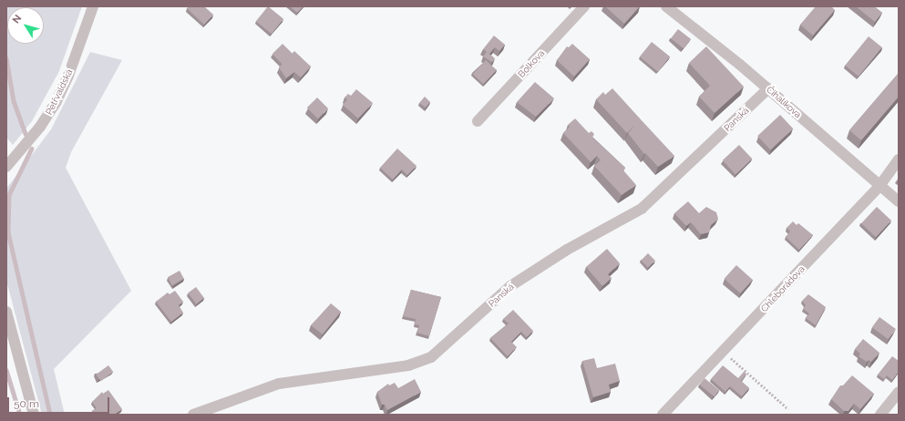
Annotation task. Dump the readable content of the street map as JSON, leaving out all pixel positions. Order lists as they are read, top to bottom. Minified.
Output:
{"streets":{"street":["Bolkova","Petřvaldská","Čihalíkova","Panská","Chleborádova"]},"crossings":[["Čihalíkova","Panská"],["Čihalíkova","Chleborádova"]],"scale_bar":"50 m","north":"top left"}
